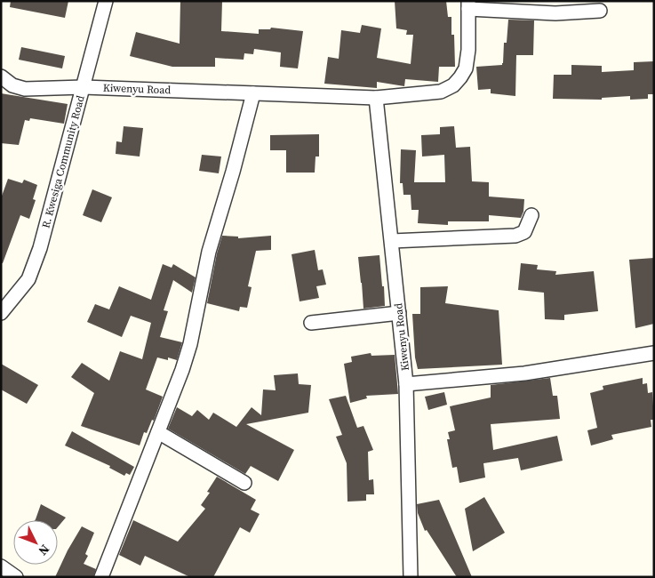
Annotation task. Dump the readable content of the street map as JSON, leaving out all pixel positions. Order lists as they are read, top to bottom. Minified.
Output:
{"streets":{"street":["Kiwenyu Road","R. Kwesiga Community Road"]},"crossings":[["Kiwenyu Road","R. Kwesiga Community Road"]],"north":"bottom right"}
